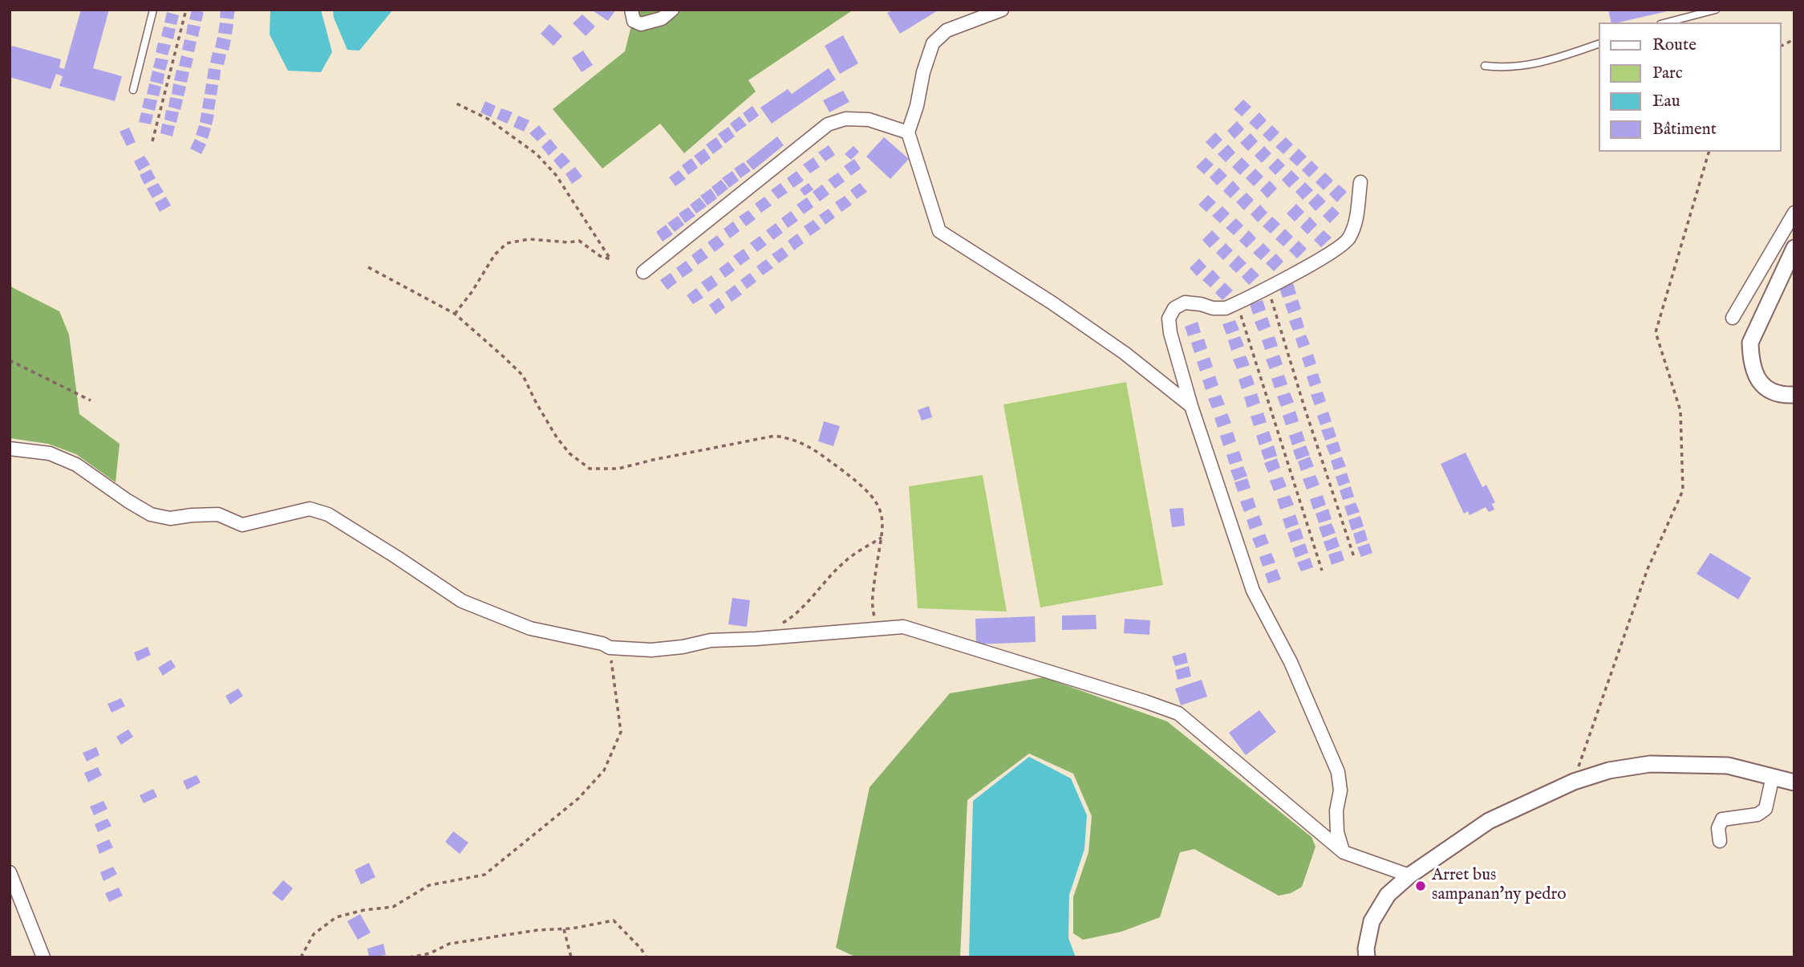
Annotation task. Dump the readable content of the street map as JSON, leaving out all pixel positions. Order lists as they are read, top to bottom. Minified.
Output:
{"places":["Arret bus sampanan'ny pedro"],"legend":["Route","Parc","Eau","Bâtiment"]}
